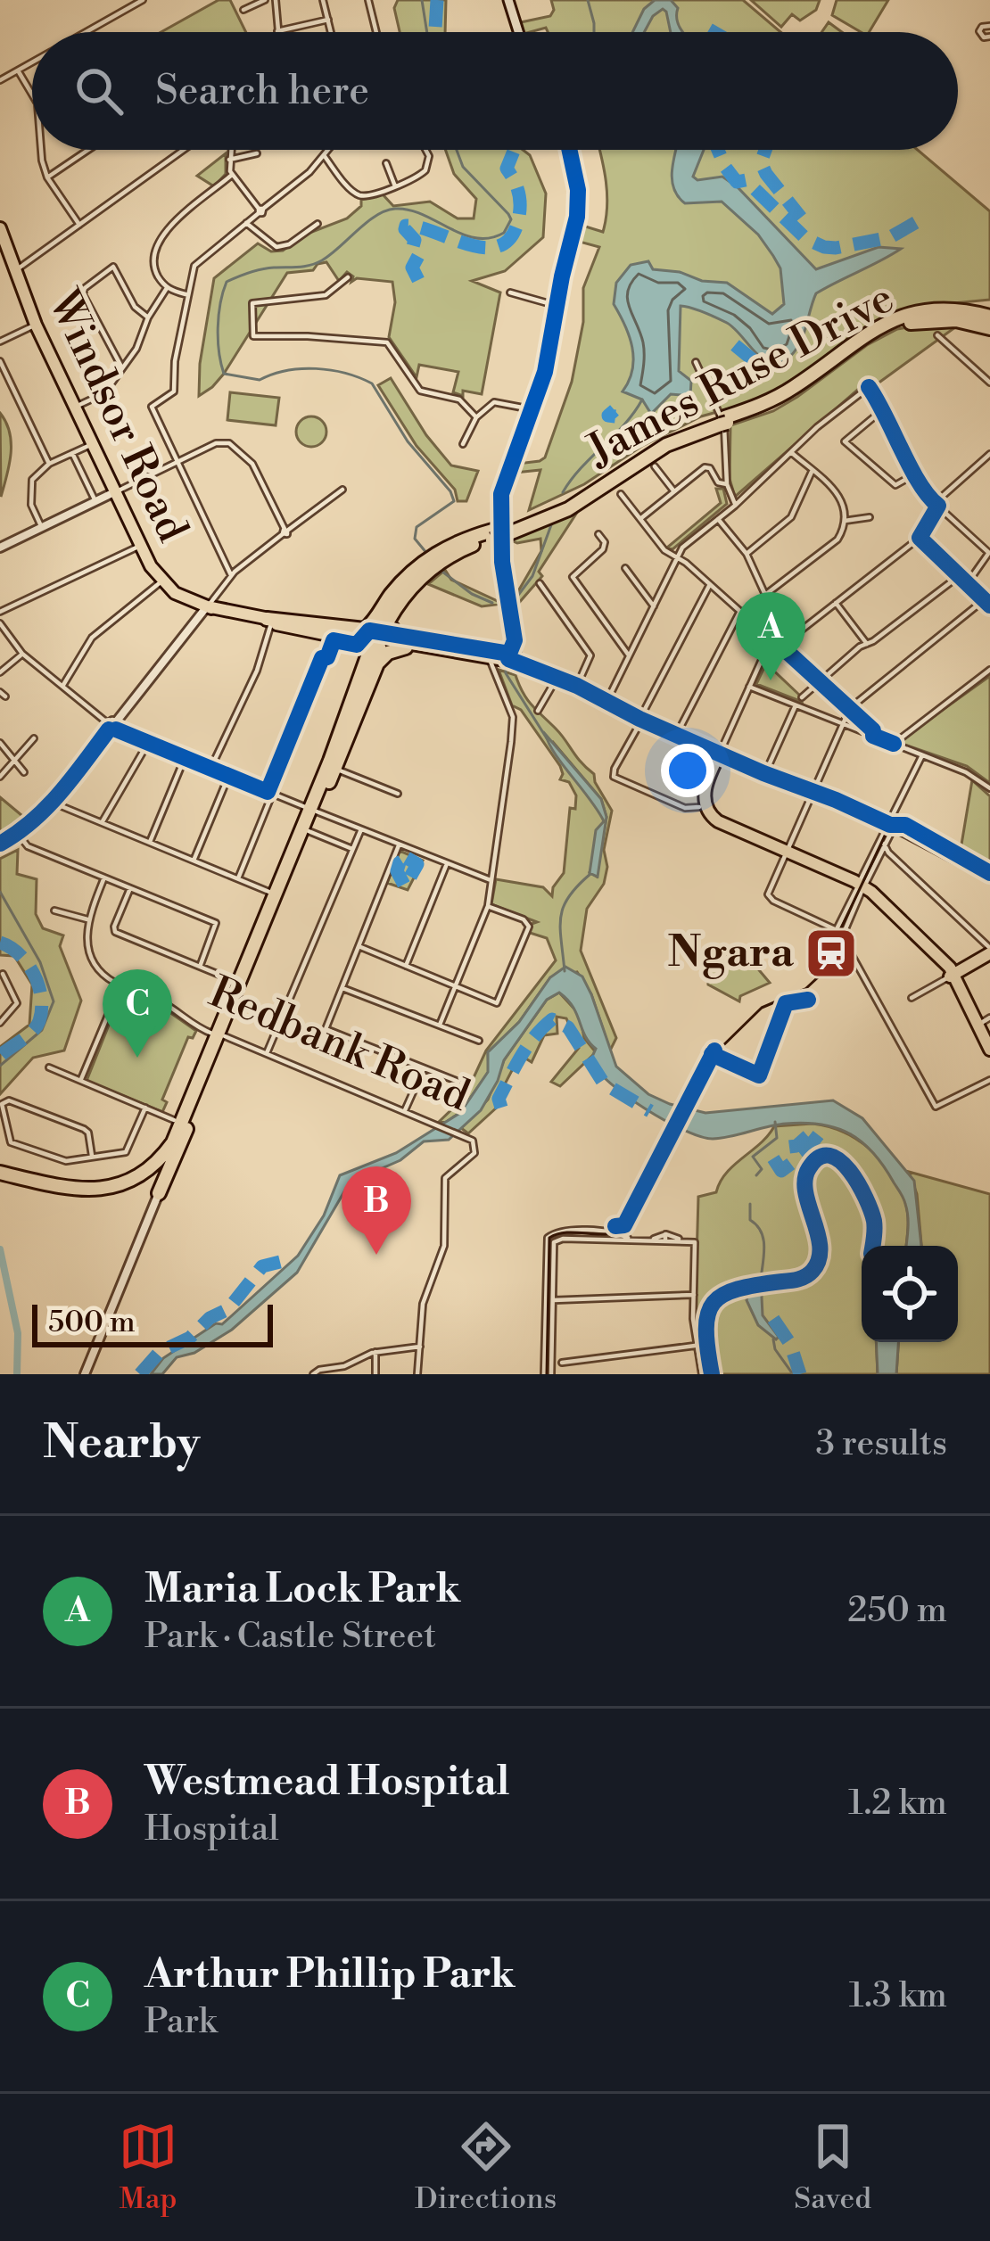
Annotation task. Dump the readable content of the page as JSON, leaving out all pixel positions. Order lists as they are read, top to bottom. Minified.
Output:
{"streets":{"highway":["James Ruse Drive"],"main road":["Windsor Road"],"street":["Redbank Road"]},"places":{"station":["Ngara"]},"scale_bar":"500 m","page":{"search":"Search here","pins":["A","C","B"],"scale":"500 m","heading":["Nearby","3 results"],"list":[{"mark":"A","name":"Maria Lock Park","note":"Park · Castle Street","value":"250 m"},{"mark":"B","name":"Westmead Hospital","note":"Hospital","value":"1.2 km"},{"mark":"C","name":"Arthur Phillip Park","note":"Park","value":"1.3 km"}],"nav":["Map","Directions","Saved"]}}
